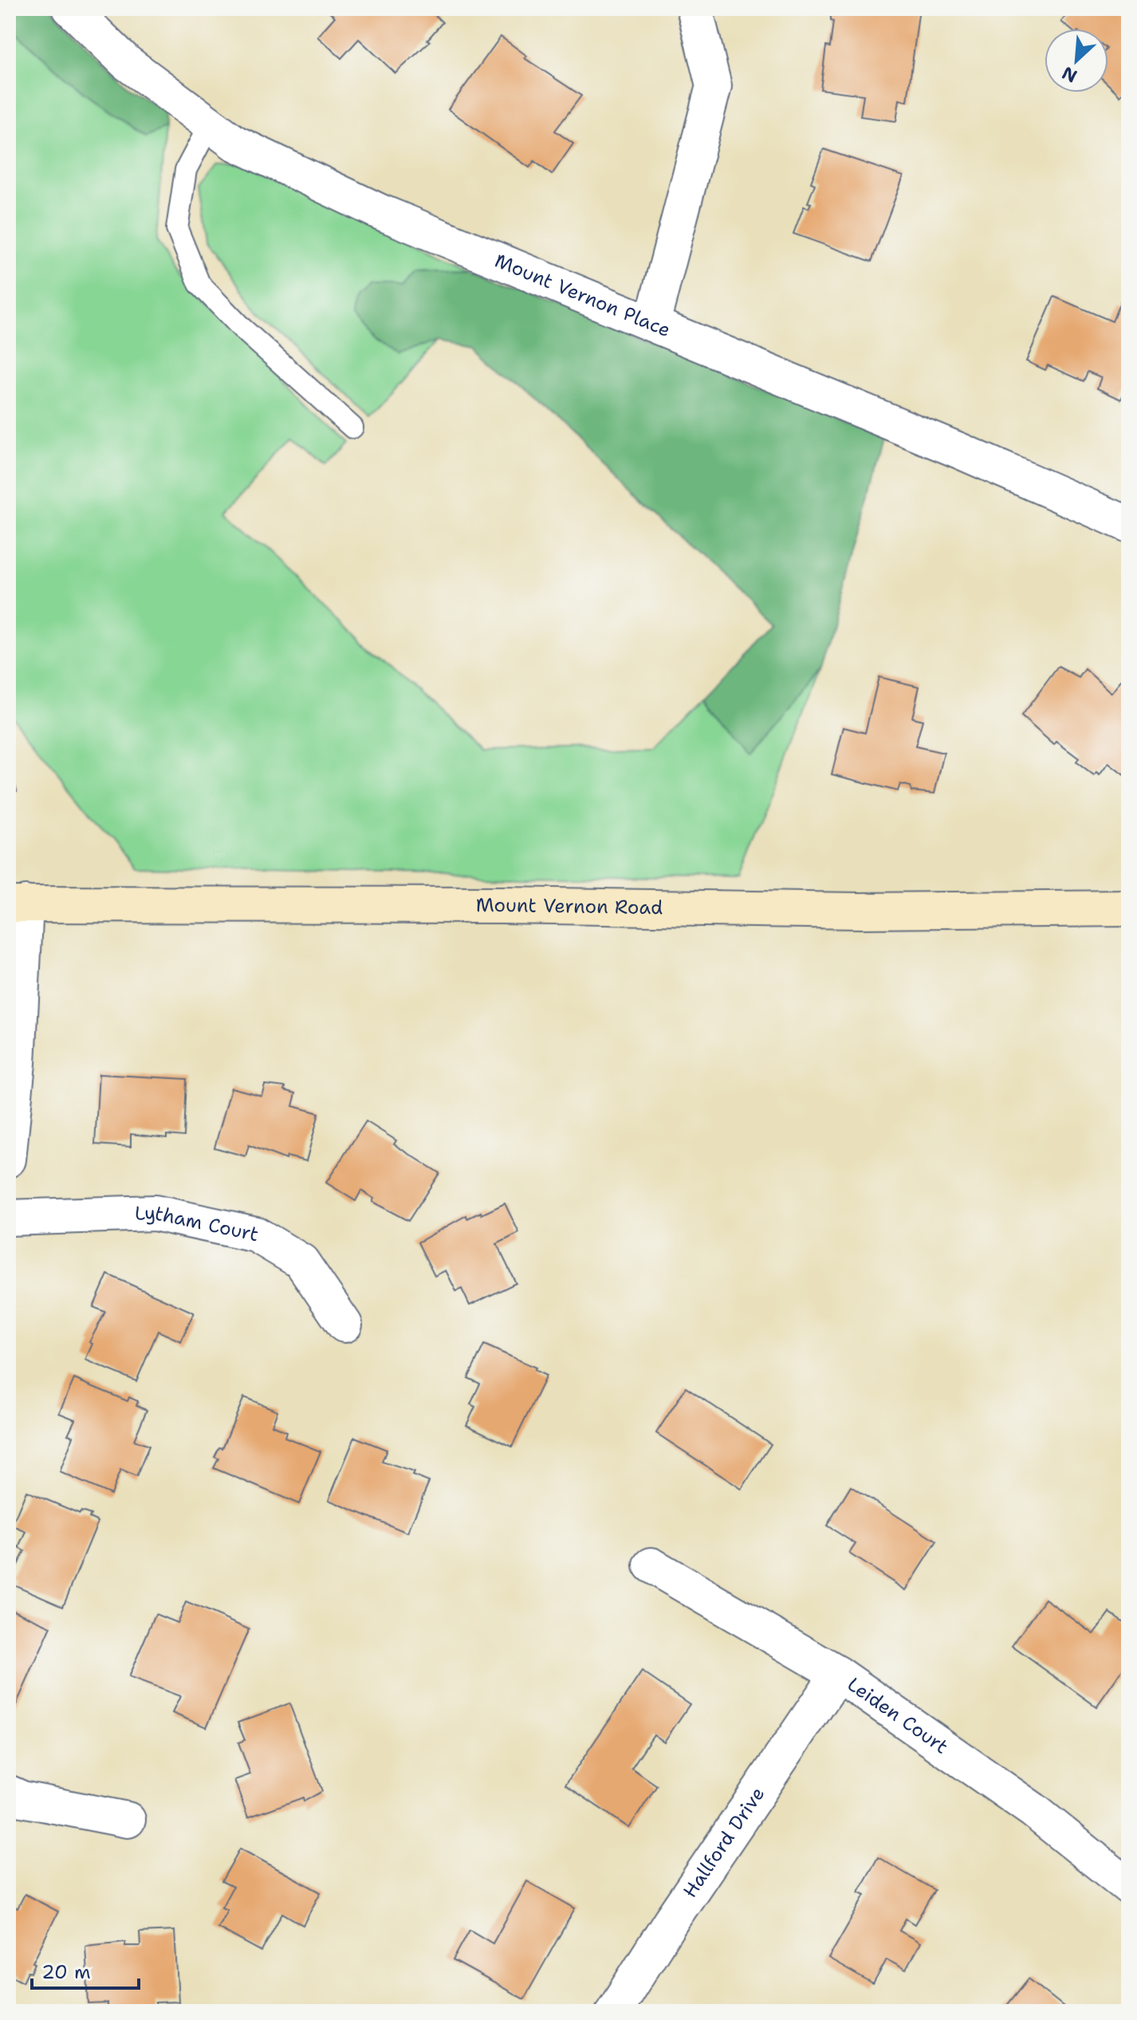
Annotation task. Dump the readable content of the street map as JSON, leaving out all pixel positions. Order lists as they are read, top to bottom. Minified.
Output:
{"streets":{"main road":["Mount Vernon Road"],"street":["Mount Vernon Place","Lytham Court","Leiden Court","Hallford Drive"]},"crossings":[["Leiden Court","Hallford Drive"]],"scale_bar":"20 m","north":"bottom left"}
